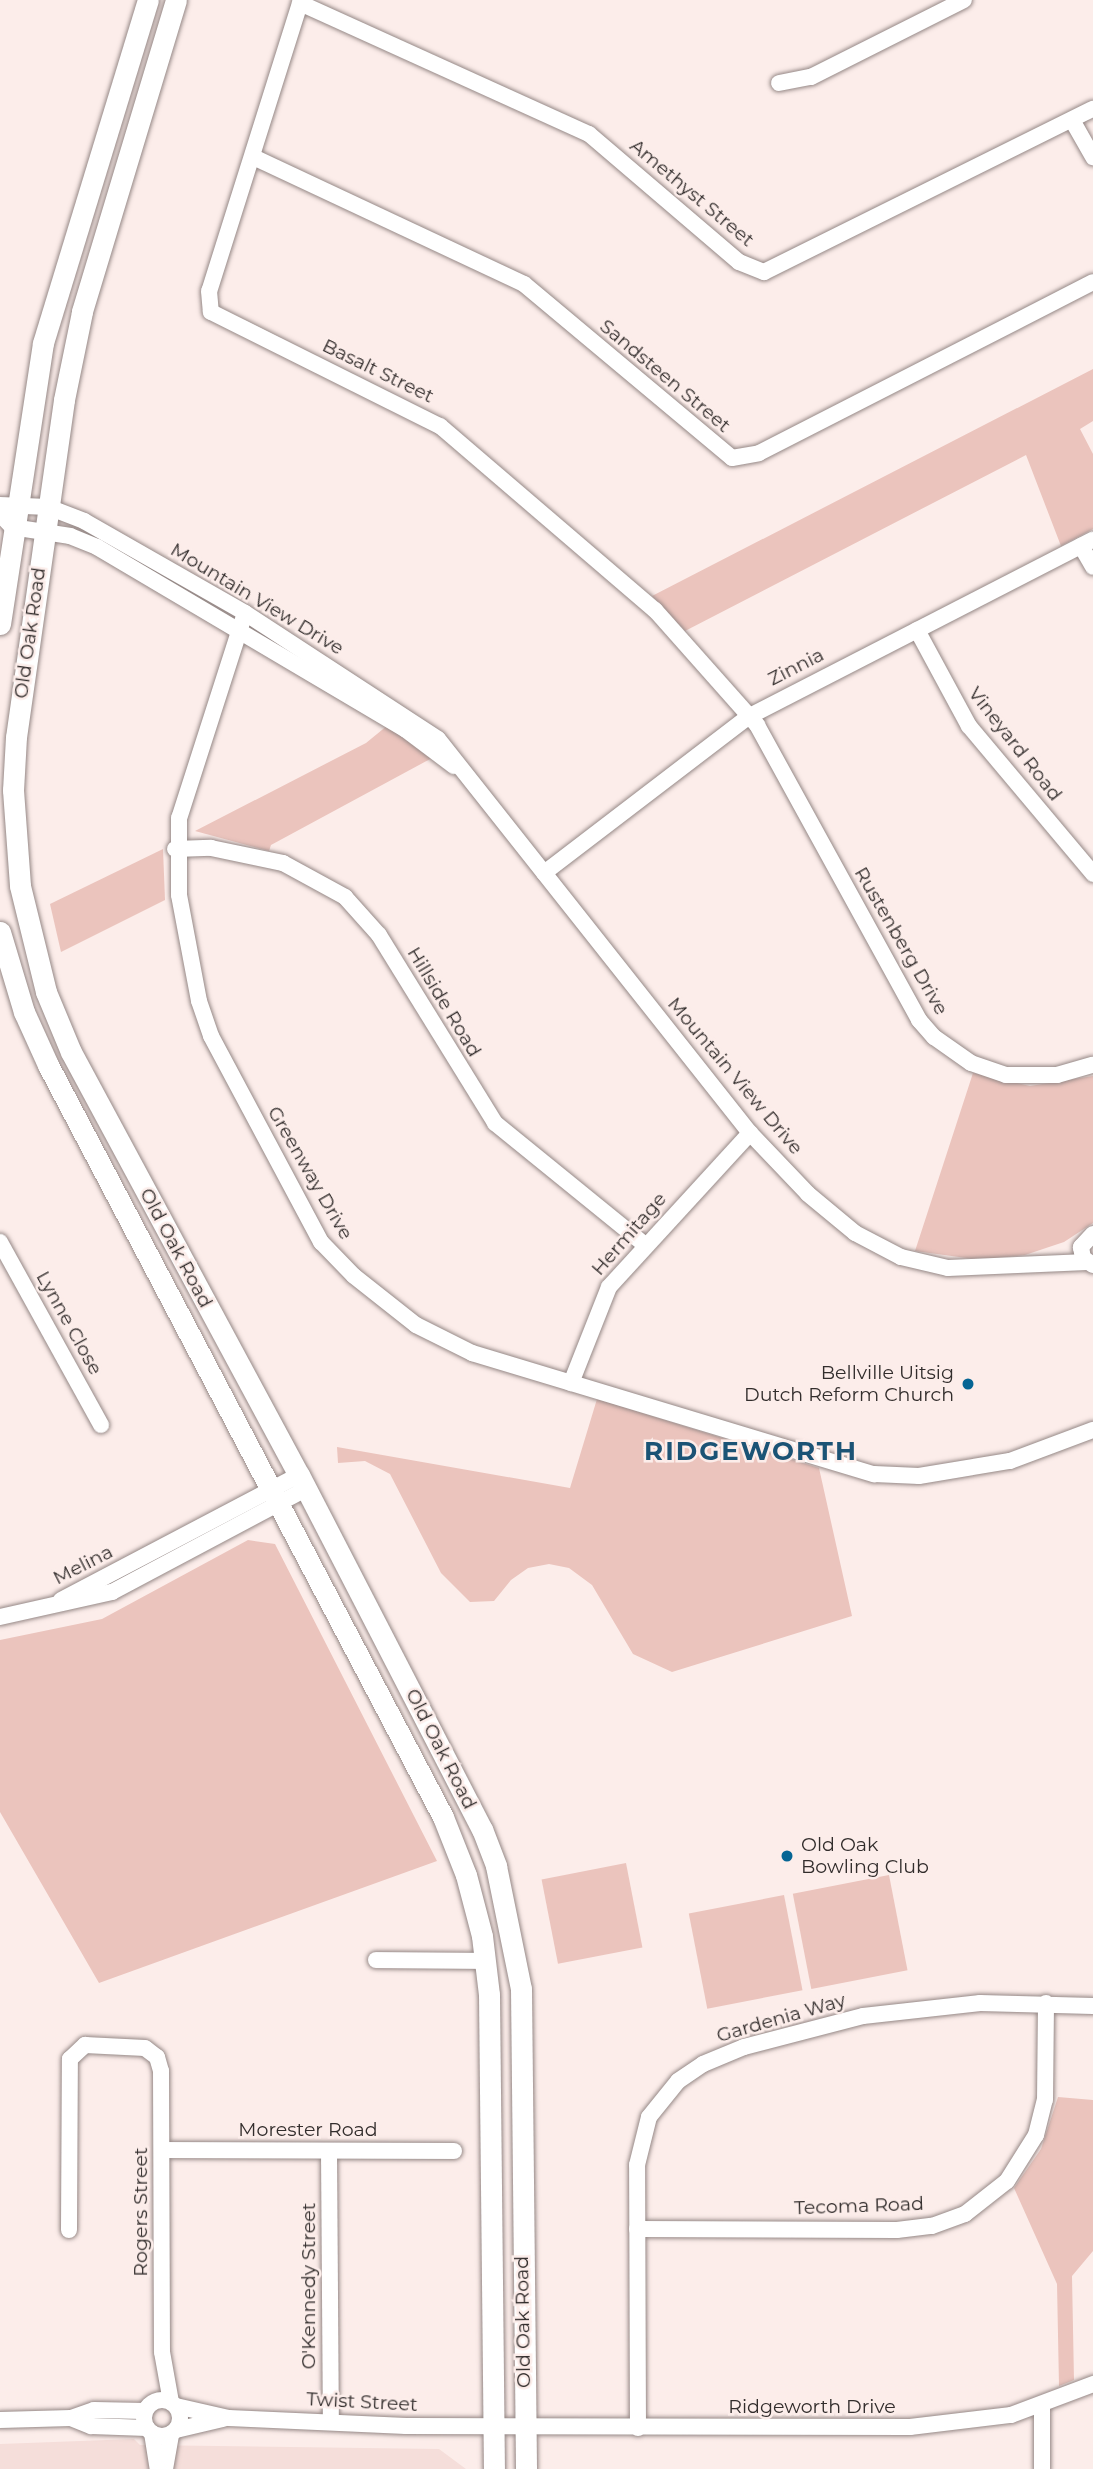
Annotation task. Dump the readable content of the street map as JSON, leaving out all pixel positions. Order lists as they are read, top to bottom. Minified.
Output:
{"streets":{"main road":["Old Oak Road"],"street":["Amethyst Street","Basalt Street","Sandsteen Street","Mountain View Drive","Zinnia","Vineyard Road","Rustenberg Drive","Hillside Road","Greenway Drive","Hermitage","Lynne Close","Melina","Gardenia Way","Morester Road","Tecoma Road","Rogers Street","O'Kennedy Street","Twist Street","Ridgeworth Drive"]},"crossings":[["Amethyst Street","Basalt Street"],["Basalt Street","Sandsteen Street"],["Basalt Street","Zinnia"],["Basalt Street","Rustenberg Drive"],["Mountain View Drive","Old Oak Road"],["Mountain View Drive","Zinnia"],["Mountain View Drive","Greenway Drive"],["Mountain View Drive","Hermitage"],["Old Oak Road","Melina"],["Old Oak Road","Twist Street"],["Old Oak Road","Ridgeworth Drive"],["Zinnia","Vineyard Road"],["Zinnia","Rustenberg Drive"],["Hillside Road","Greenway Drive"],["Hillside Road","Hermitage"],["Greenway Drive","Hermitage"],["Gardenia Way","Tecoma Road"],["Gardenia Way","Ridgeworth Drive"],["Morester Road","Rogers Street"],["Morester Road","O'Kennedy Street"],["Rogers Street","Twist Street"],["O'Kennedy Street","Twist Street"],["Twist Street","Ridgeworth Drive"]],"districts":["RIDGEWORTH"],"places":["Bellville Uitsig Dutch Reform Church","Old Oak Bowling Club"]}
